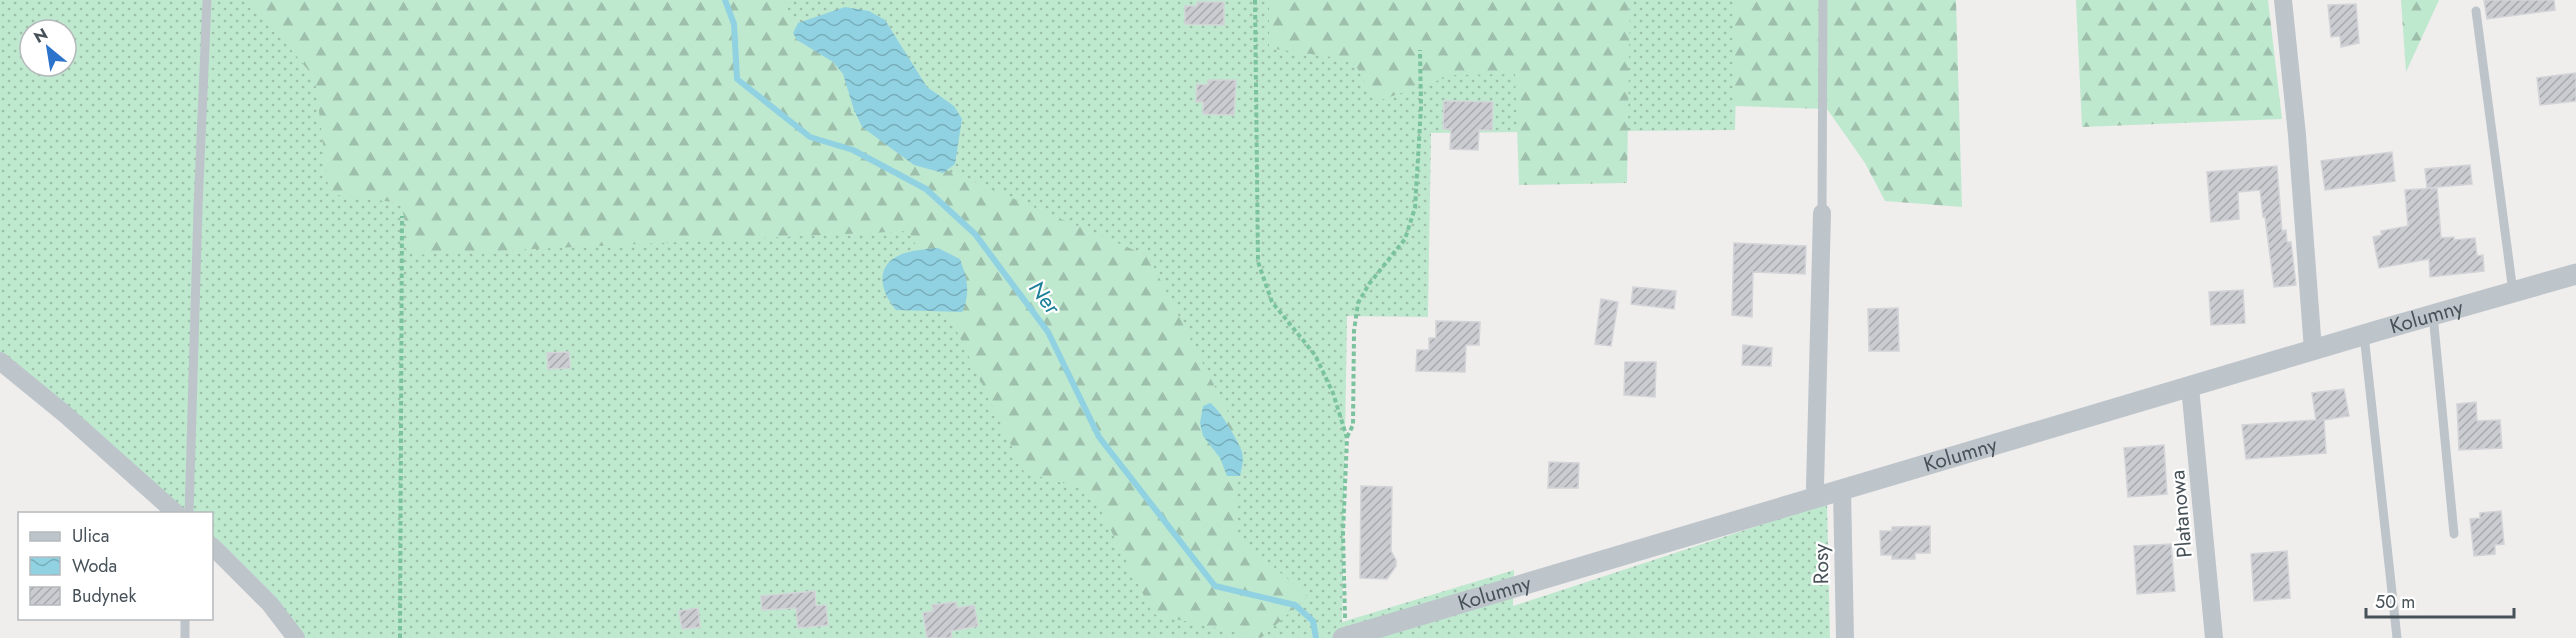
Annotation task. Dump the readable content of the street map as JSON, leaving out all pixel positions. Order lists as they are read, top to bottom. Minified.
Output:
{"streets":{"street":["Kolumny","Platanowa","Rosy"]},"crossings":[["Kolumny","Platanowa"],["Kolumny","Rosy"]],"water":["Ner"],"legend":["Ulica","Woda","Budynek"],"scale_bar":"50 m","north":"top left"}
